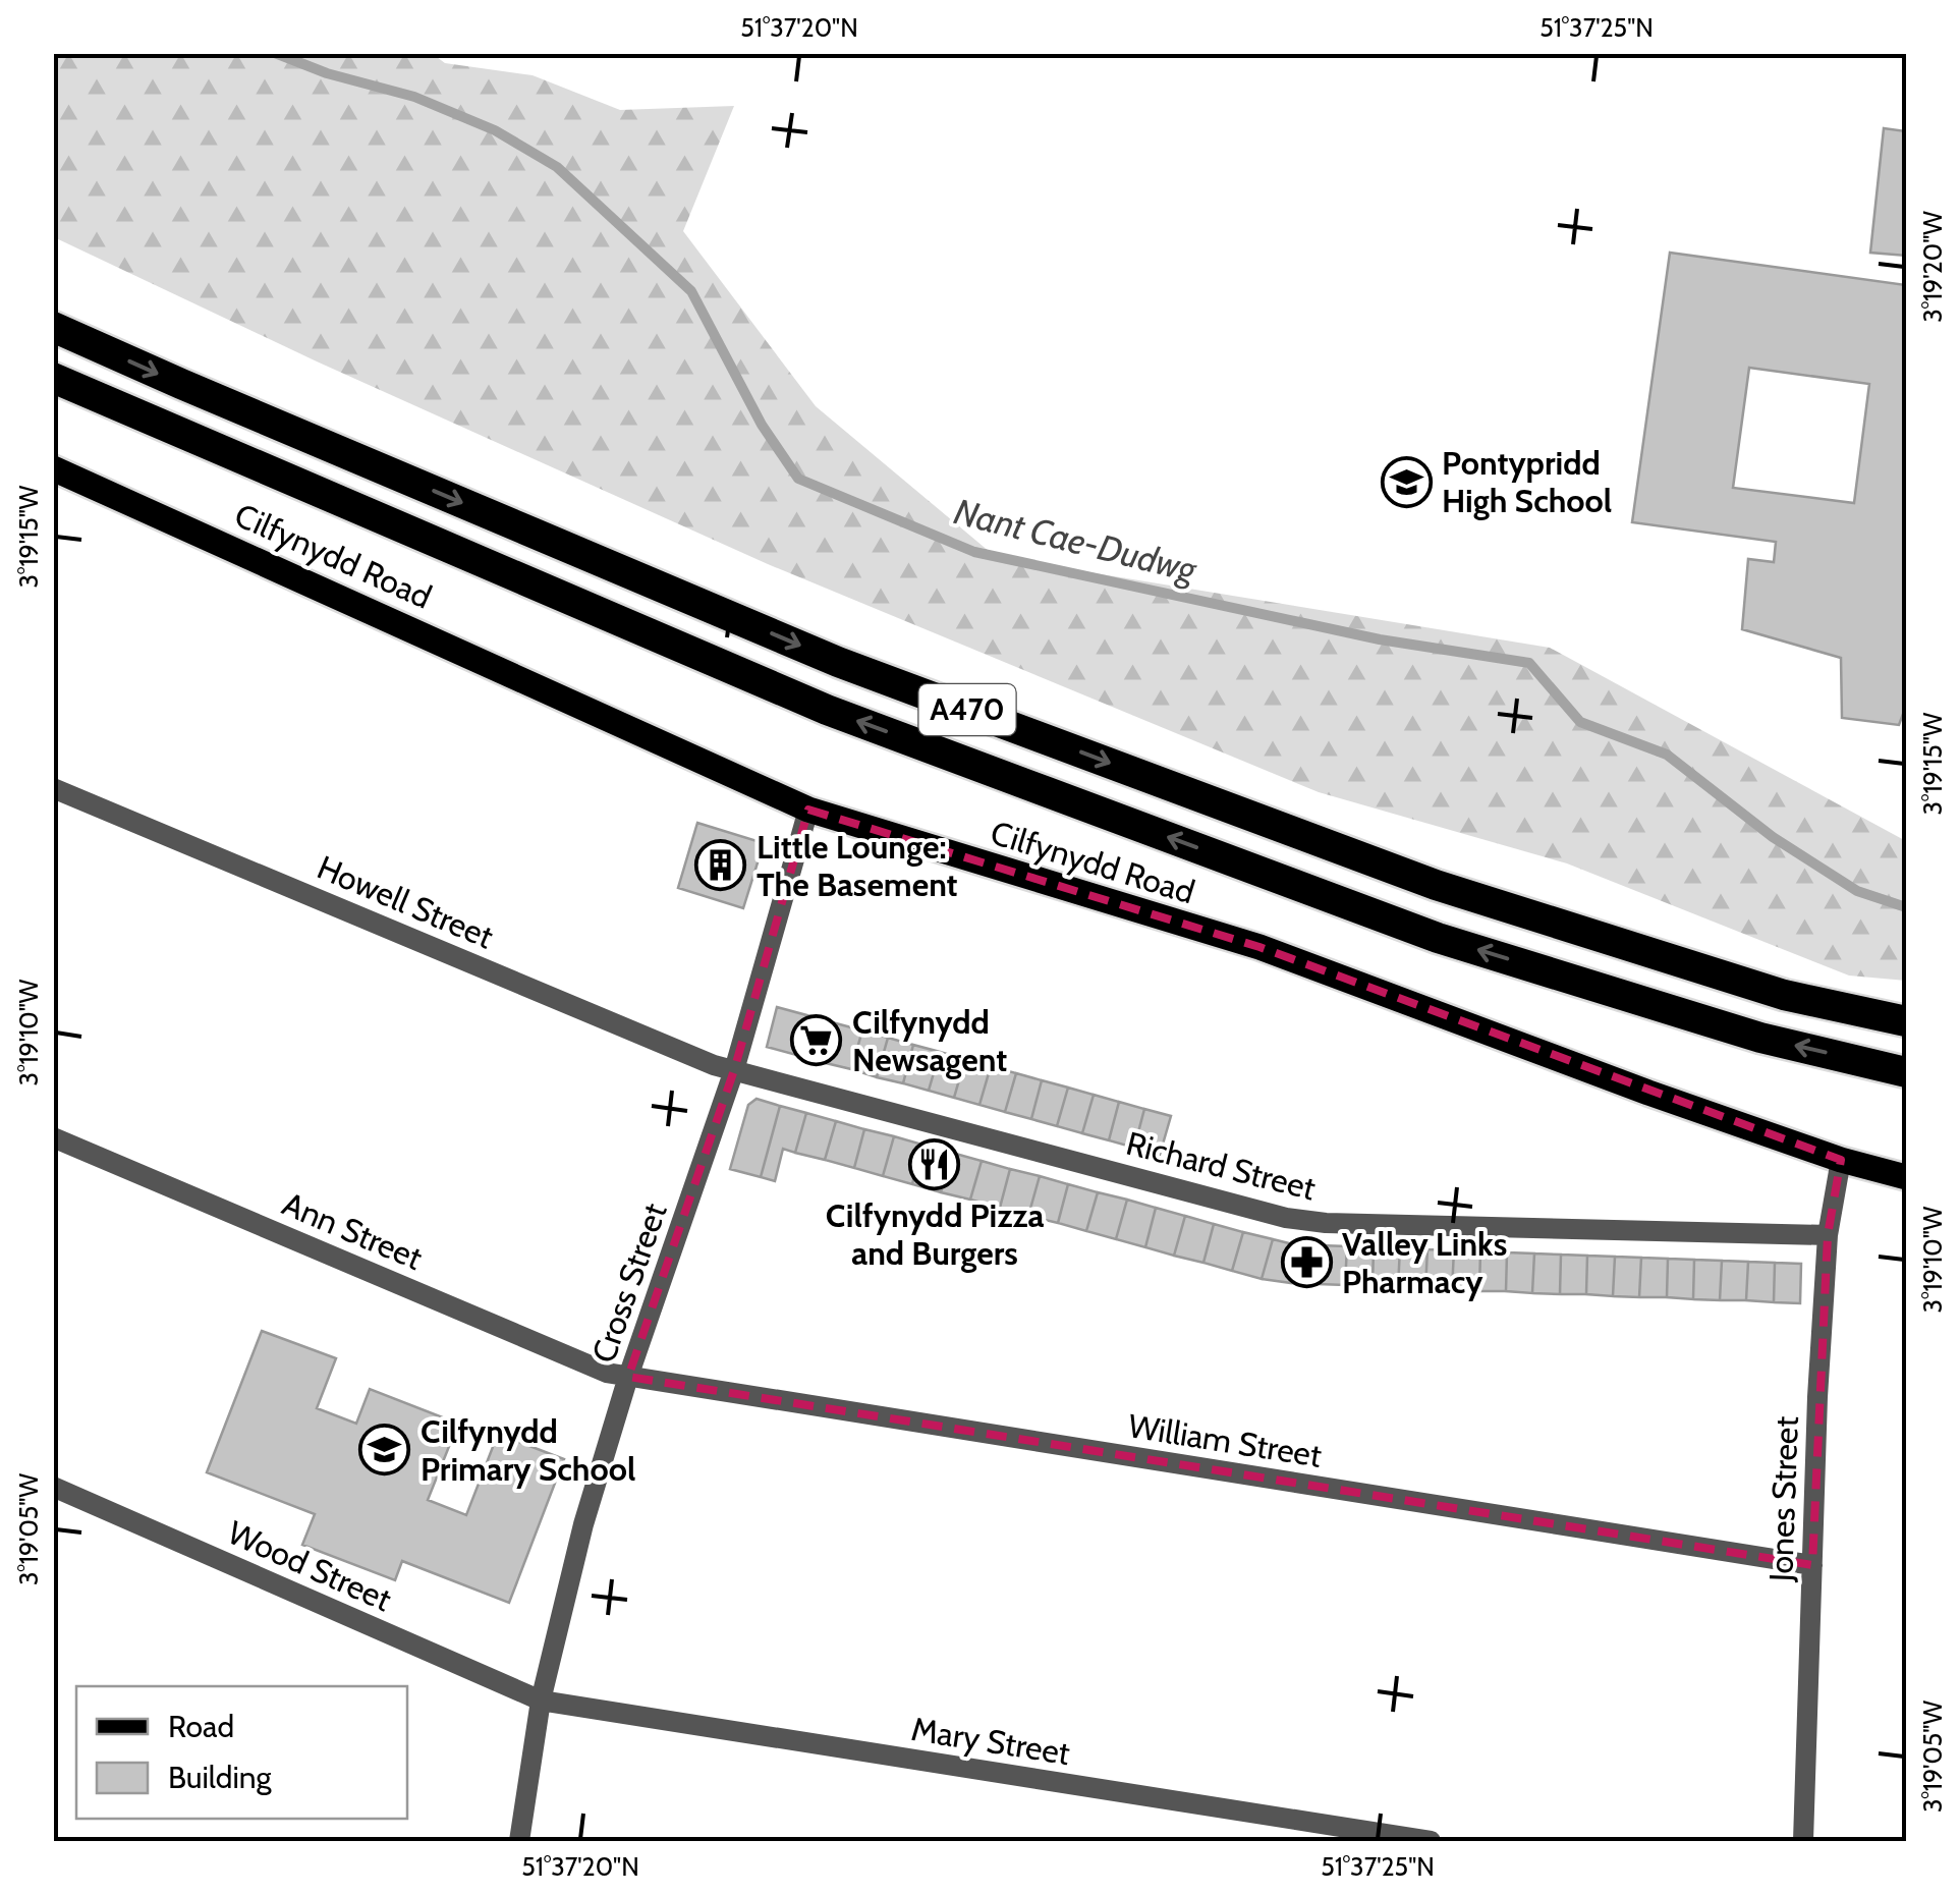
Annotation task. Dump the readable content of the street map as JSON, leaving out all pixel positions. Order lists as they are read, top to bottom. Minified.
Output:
{"streets":{"highway":["A470"],"main road":["Cilfynydd Road"],"street":["Howell Street","Richard Street","Ann Street","Cross Street","William Street","Jones Street","Wood Street","Mary Street"]},"crossings":[["Cilfynydd Road","Cross Street"],["Cilfynydd Road","Jones Street"],["Howell Street","Richard Street"],["Howell Street","Cross Street"],["Richard Street","Cross Street"],["Richard Street","Jones Street"],["Ann Street","Cross Street"],["Ann Street","William Street"],["Cross Street","William Street"],["Cross Street","Wood Street"],["Cross Street","Mary Street"],["William Street","Jones Street"],["Wood Street","Mary Street"]],"water":["Nant Cae-Dudwg"],"places":{"school or university":["Pontypridd High School","Cilfynydd Primary School"],"building":["Little Lounge: The Basement"],"supermarket":["Cilfynydd Newsagent"],"restaurant":["Cilfynydd Pizza and Burgers"],"pharmacy":["Valley Links Pharmacy"]},"legend":["Road","Building"],"coordinates":["51°37'20\"N","51°37'25\"N","3°19'20\"W","3°19'15\"W","3°19'10\"W","3°19'05\"W"]}
